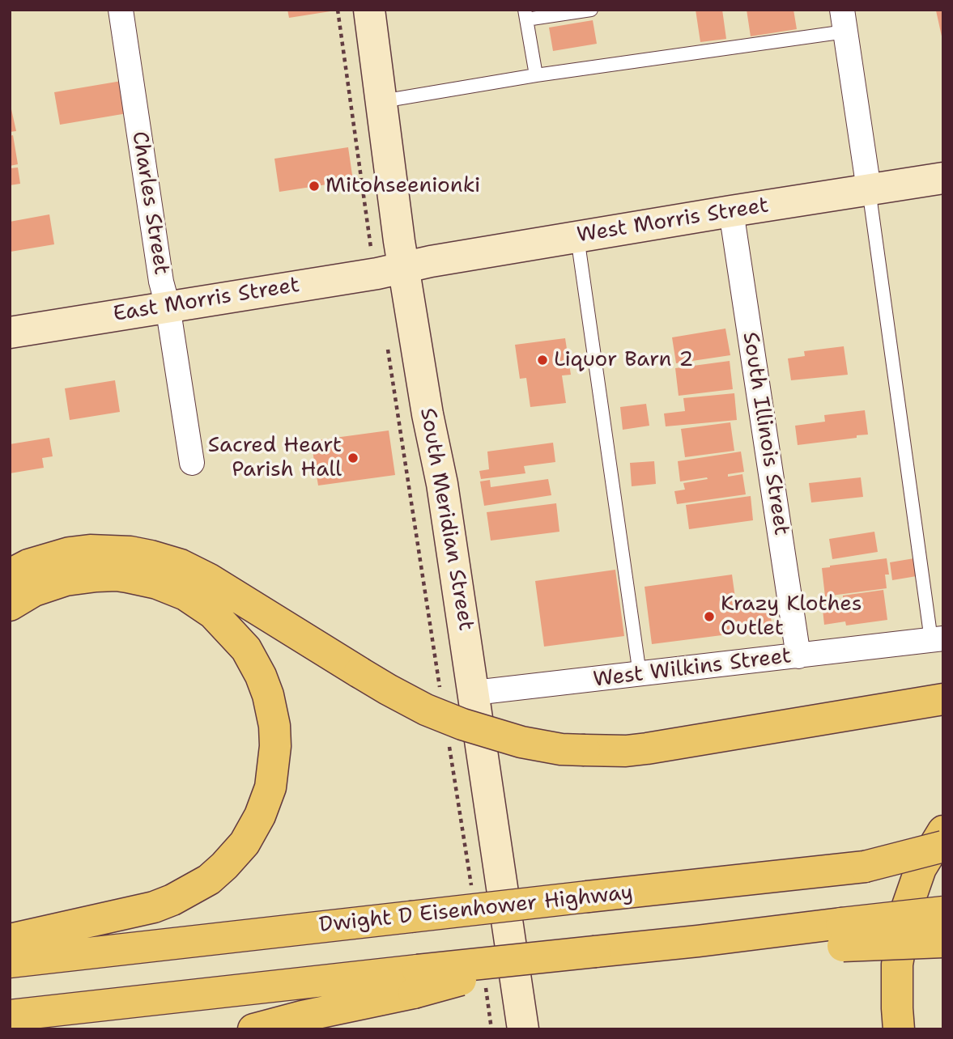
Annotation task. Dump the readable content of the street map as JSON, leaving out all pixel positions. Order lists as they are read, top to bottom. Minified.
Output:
{"streets":{"highway":["Dwight D Eisenhower Highway"],"main road":["West Morris Street","East Morris Street","South Meridian Street"],"street":["Charles Street","South Illinois Street","West Wilkins Street"]},"crossings":[["Charles Street","East Morris Street"],["West Morris Street","East Morris Street"],["West Morris Street","South Illinois Street"],["West Morris Street","South Meridian Street"],["East Morris Street","South Meridian Street"],["South Illinois Street","West Wilkins Street"],["South Meridian Street","West Wilkins Street"]],"places":["Mitohseenionki","Liquor Barn 2","Sacred Heart Parish Hall","Krazy Klothes Outlet"]}
